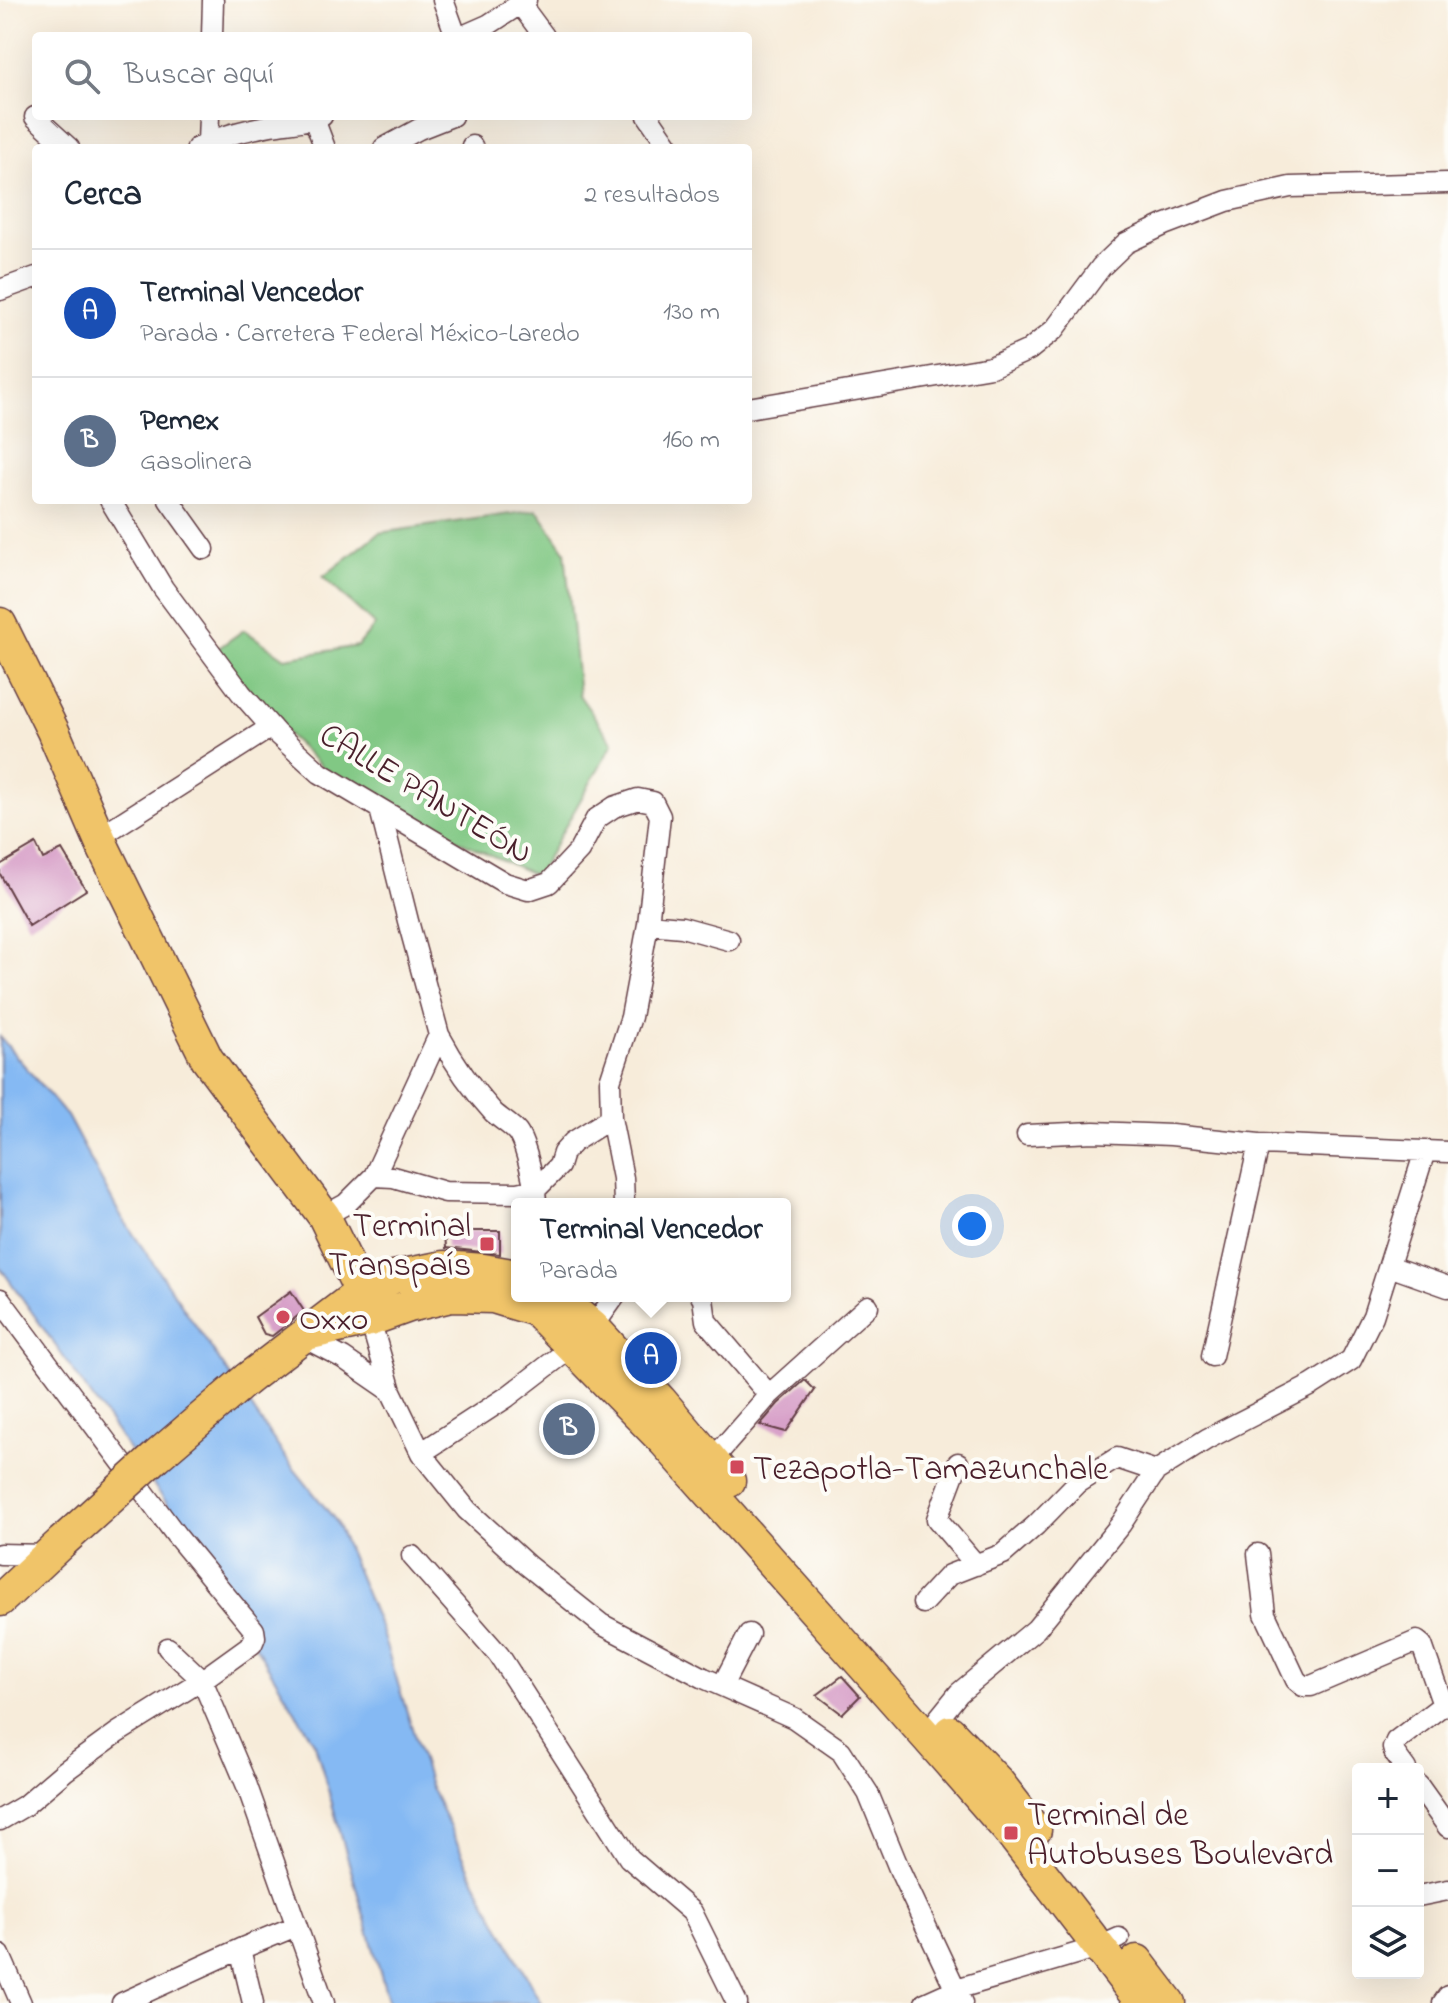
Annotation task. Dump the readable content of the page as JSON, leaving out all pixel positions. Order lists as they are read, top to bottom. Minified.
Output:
{"streets":{"street":["CALLE PANTEÓN"]},"places":{"transit":["Terminal Transpaís","Tezapotla-Tamazunchale","Terminal de Autobuses Boulevard"],"other":["Oxxo"]},"page":{"search":"Buscar aquí","heading":["Cerca","2 resultados"],"list":[{"mark":"A","name":"Terminal Vencedor","note":"Parada · Carretera Federal México-Laredo","value":"130 m"},{"mark":"B","name":"Pemex","note":"Gasolinera","value":"160 m"}],"popup":["Terminal Vencedor","Parada"],"pins":["A","B"],"map_buttons":["+","−"]}}
